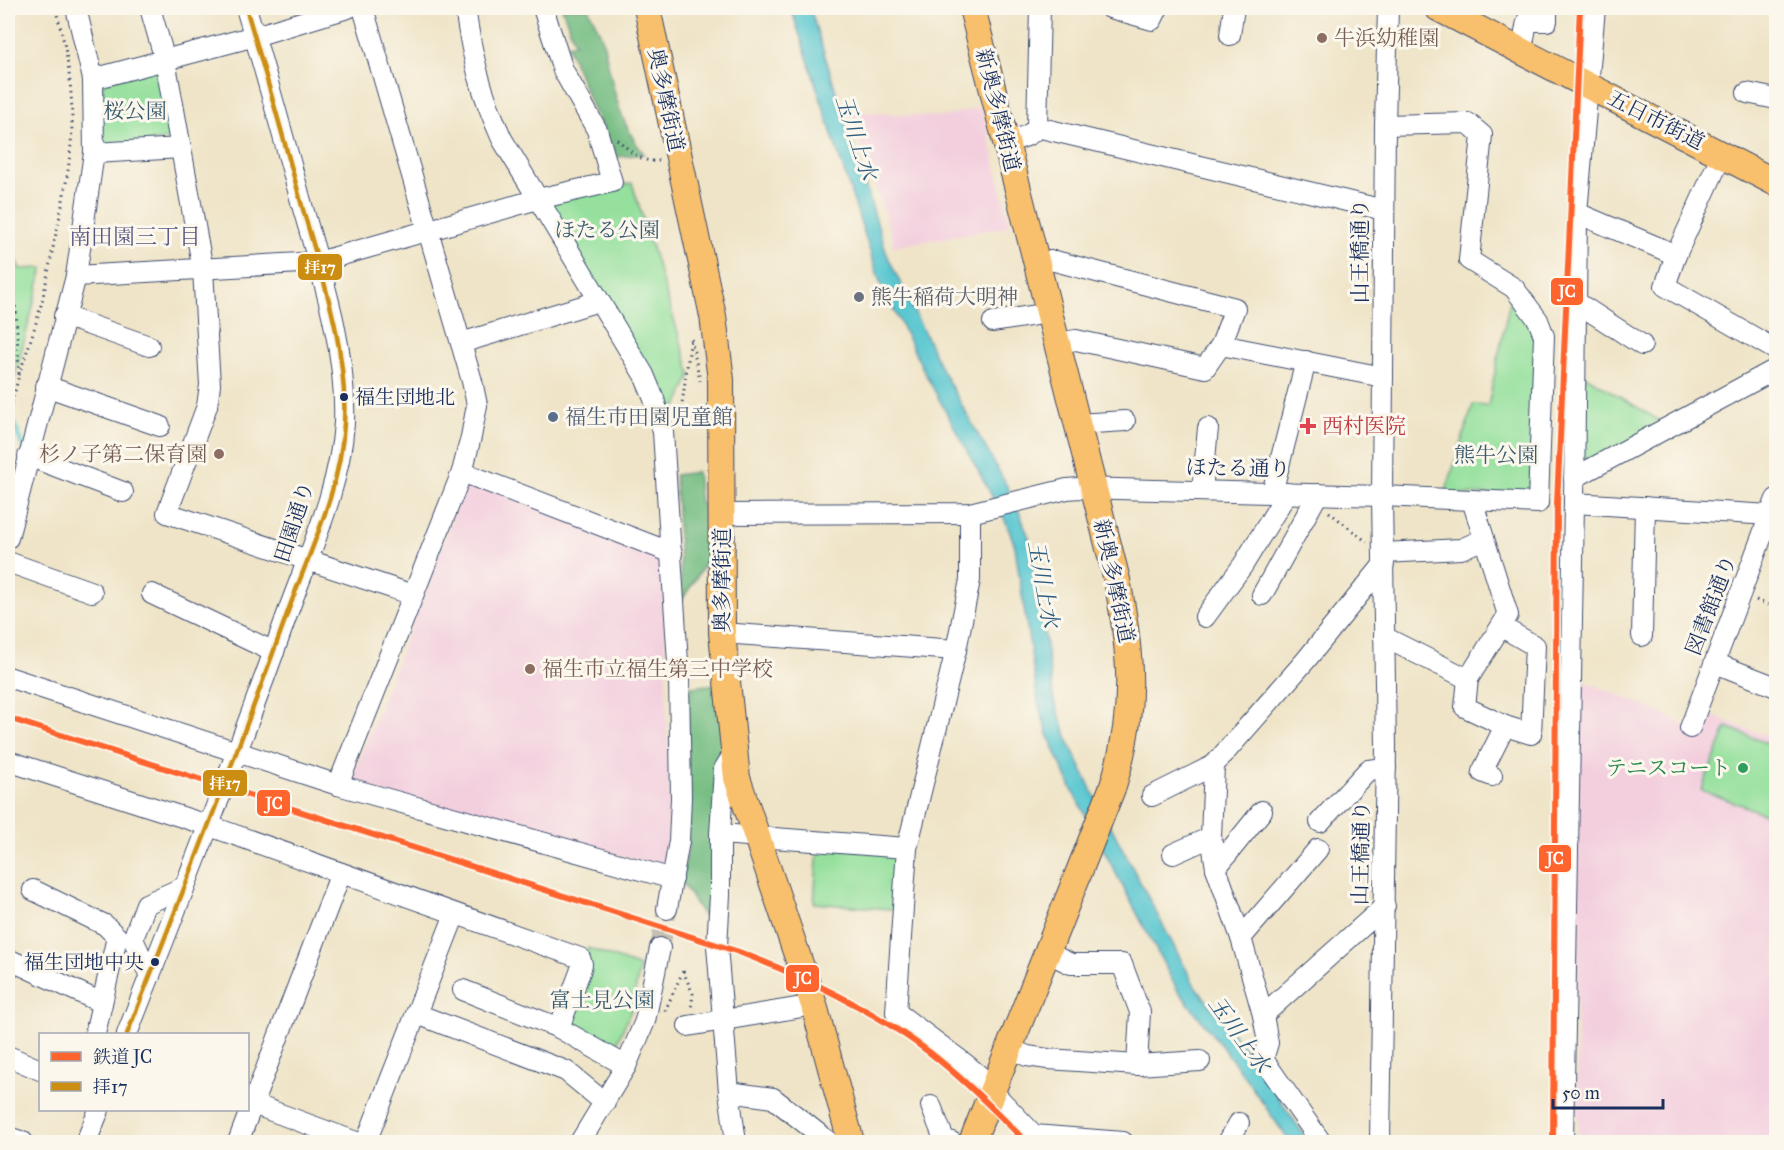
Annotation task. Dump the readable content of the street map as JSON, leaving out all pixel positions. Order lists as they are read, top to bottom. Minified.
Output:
{"streets":{"main road":["奥多摩街道","新奥多摩街道","五日市街道"],"street":["山王橋通り","ほたる通り","田園通り","図書館通り"]},"crossings":[["奥多摩街道","ほたる通り"],["新奥多摩街道","ほたる通り"],["山王橋通り","ほたる通り"]],"districts":["南田園三丁目"],"water":["玉川上水"],"parks":["桜公園","ほたる公園","熊牛公園","富士見公園"],"places":{"other":["牛浜幼稚園","熊牛稲荷大明神","福生団地北","福生市田園児童館","杉ノ子第二保育園","福生市立福生第三中学校","テニスコート","福生団地中央"],"health":["西村医院"]},"lines":["rail line JC","transit line 拝17"],"legend":["鉄道 JC","拝17"],"scale_bar":"50 m"}
